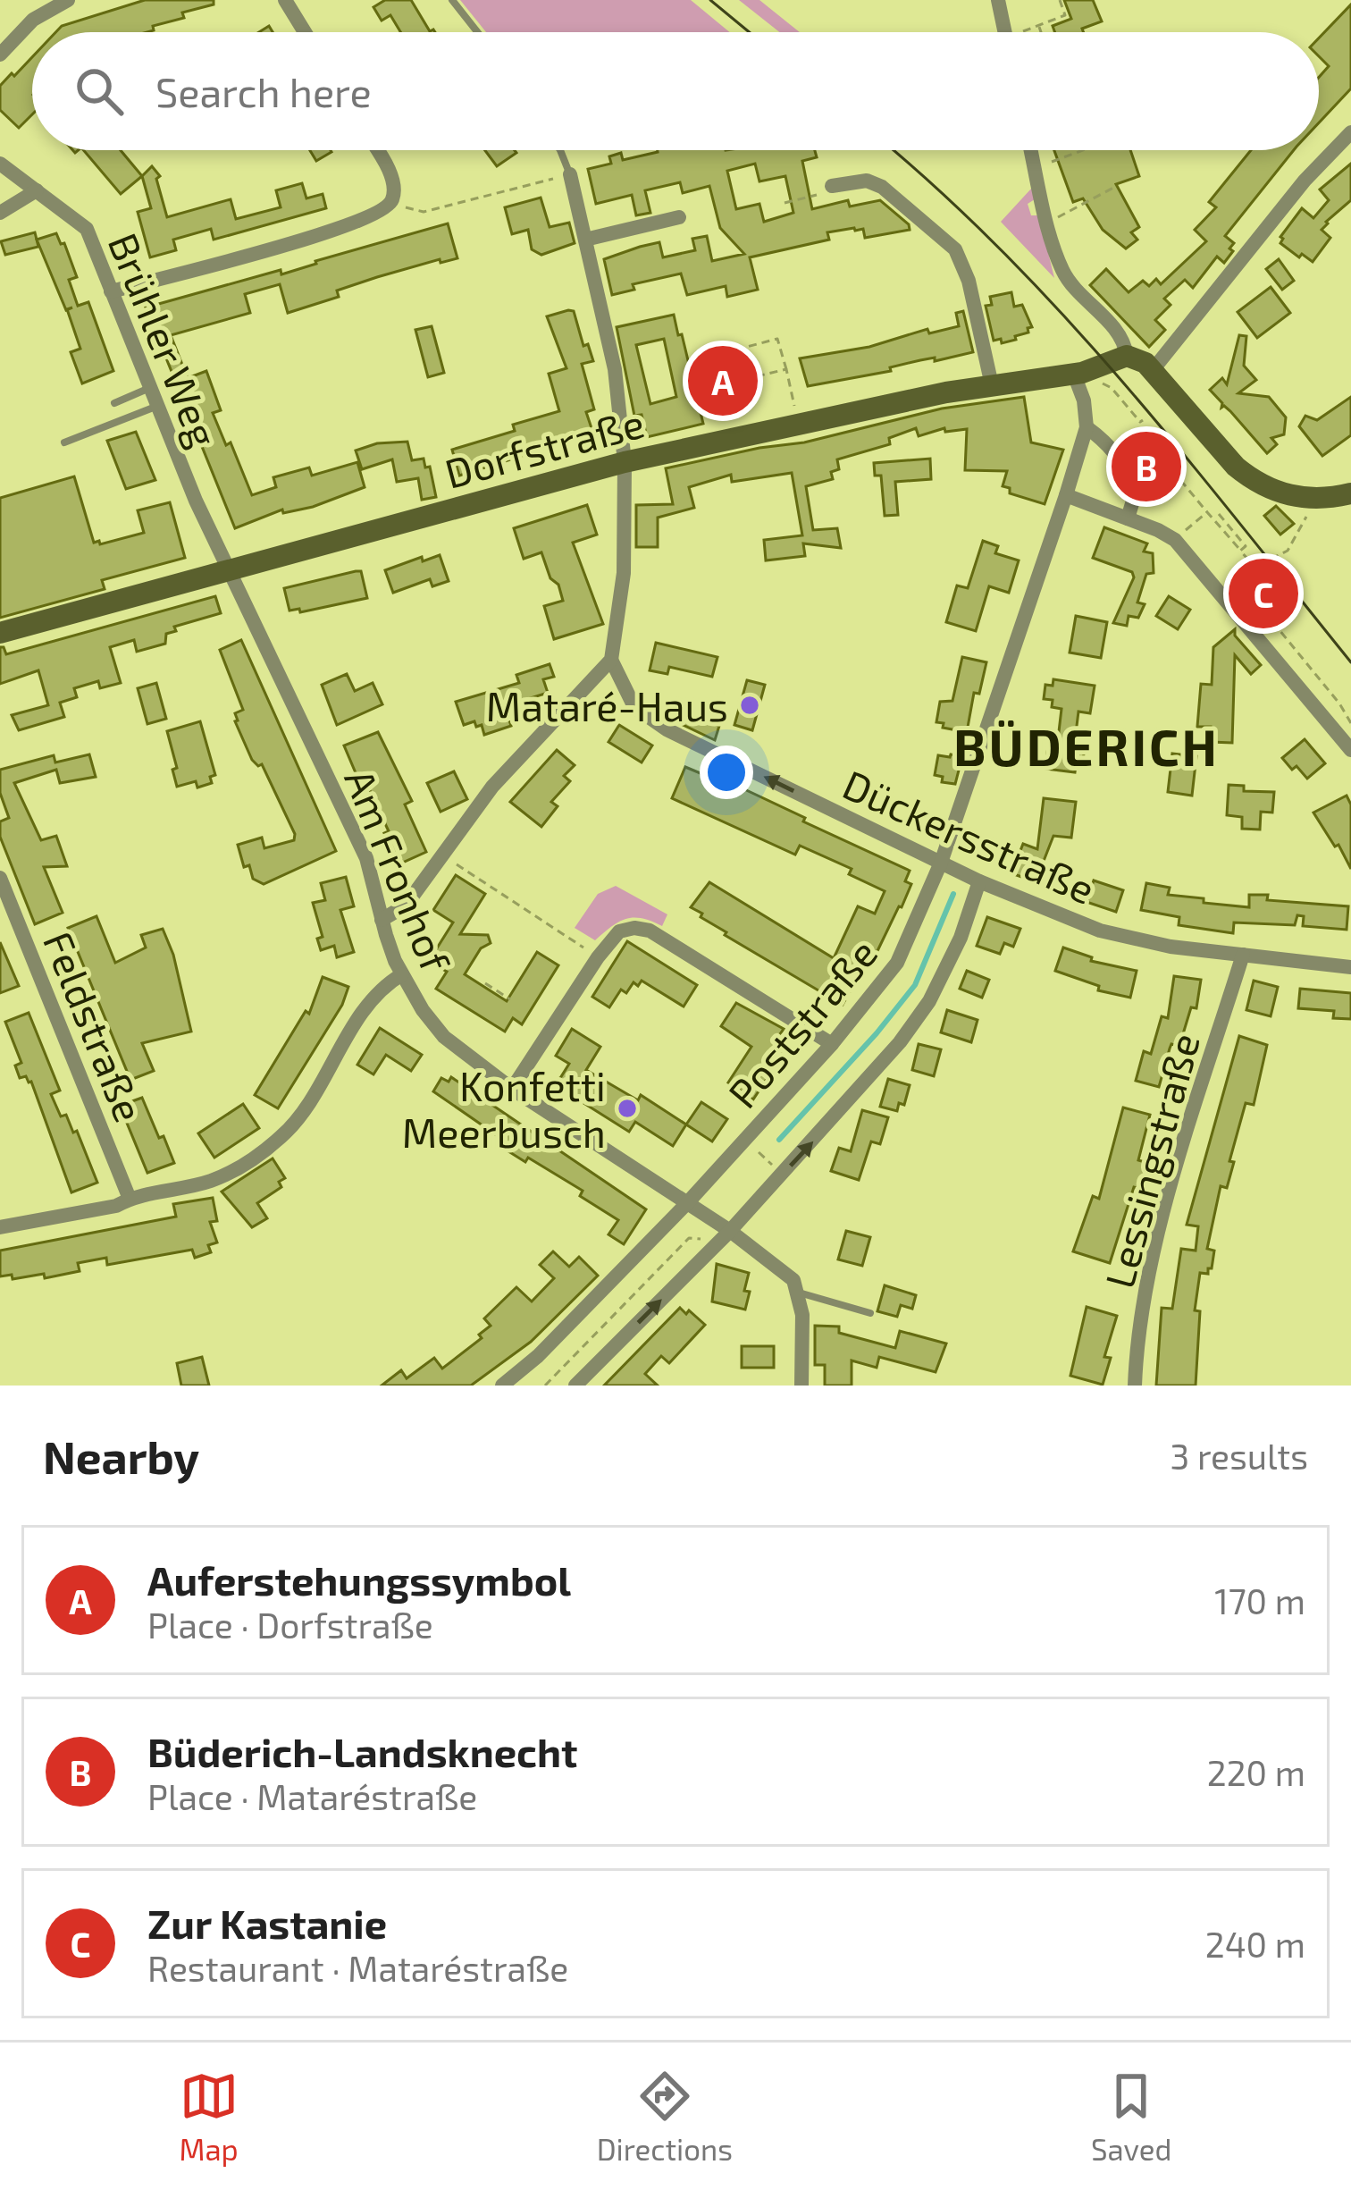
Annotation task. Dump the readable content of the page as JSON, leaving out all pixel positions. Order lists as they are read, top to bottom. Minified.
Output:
{"streets":{"main road":["Dorfstraße"],"street":["Brühler Weg","Dückersstraße","Am Fronhof","Poststraße","Feldstraße","Lessingstraße"]},"crossings":[["Brühler Weg","Dorfstraße"],["Brühler Weg","Am Fronhof"],["Dorfstraße","Am Fronhof"],["Dückersstraße","Poststraße"],["Dückersstraße","Lessingstraße"],["Am Fronhof","Poststraße"]],"one_way":["Dückersstraße"],"districts":["BÜDERICH"],"places":["Mataré-Haus","Konfetti Meerbusch"],"page":{"search":"Search here","pins":["A","B","C"],"heading":["Nearby","3 results"],"list":[{"mark":"A","name":"Auferstehungssymbol","note":"Place · Dorfstraße","value":"170 m"},{"mark":"B","name":"Büderich-Landsknecht","note":"Place · Mataréstraße","value":"220 m"},{"mark":"C","name":"Zur Kastanie","note":"Restaurant · Mataréstraße","value":"240 m"}],"nav":["Map","Directions","Saved"]}}
